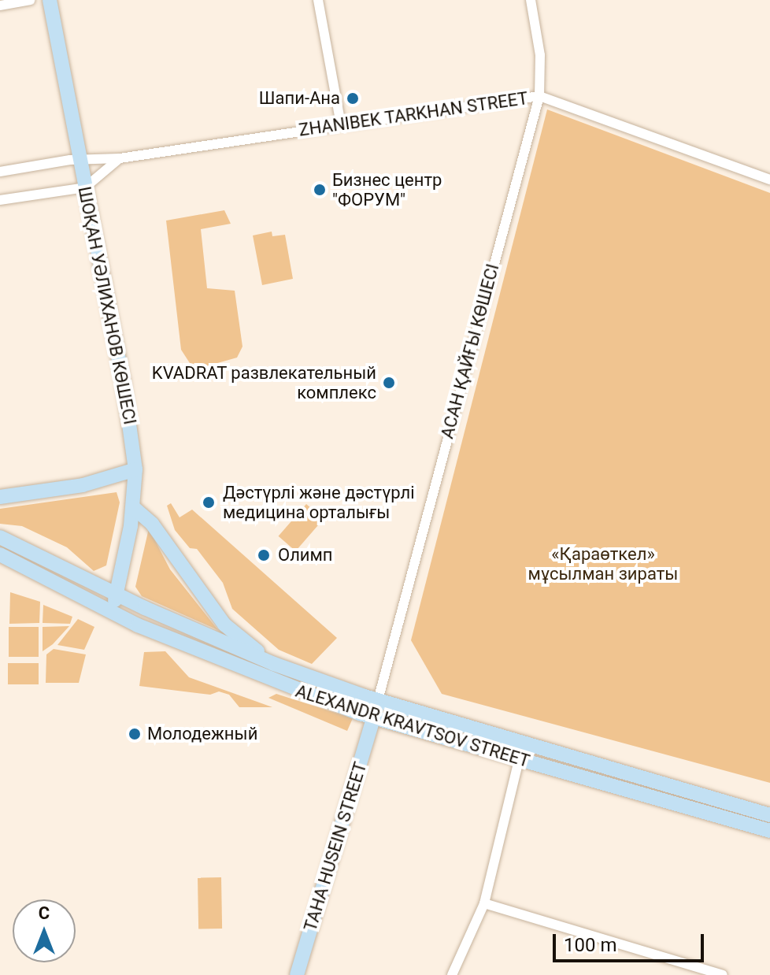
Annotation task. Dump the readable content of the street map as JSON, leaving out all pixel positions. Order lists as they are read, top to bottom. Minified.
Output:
{"streets":{"main road":["ШОҚАН УӘЛИХАНОВ КӨШЕСІ","ALEXANDR KRAVTSOV STREET","TAHA HUSEIN STREET"],"street":["ZHANIBEK TARKHAN STREET","АСАН ҚАЙҒЫ КӨШЕСІ"]},"crossings":[["ZHANIBEK TARKHAN STREET","ШОҚАН УӘЛИХАНОВ КӨШЕСІ"],["ZHANIBEK TARKHAN STREET","АСАН ҚАЙҒЫ КӨШЕСІ"],["ШОҚАН УӘЛИХАНОВ КӨШЕСІ","ALEXANDR KRAVTSOV STREET"],["АСАН ҚАЙҒЫ КӨШЕСІ","ALEXANDR KRAVTSOV STREET"],["АСАН ҚАЙҒЫ КӨШЕСІ","TAHA HUSEIN STREET"],["ALEXANDR KRAVTSOV STREET","TAHA HUSEIN STREET"]],"parks":["«Қараөткел» мұсылман зираты"],"places":["Шапи-Ана","Бизнес центр \"ФОРУМ\"","KVADRAT развлекательный комплекс","Дәстүрлі және дәстүрлі медицина орталығы","Олимп","Молодежный"],"scale_bar":"100 m","north":"top"}
